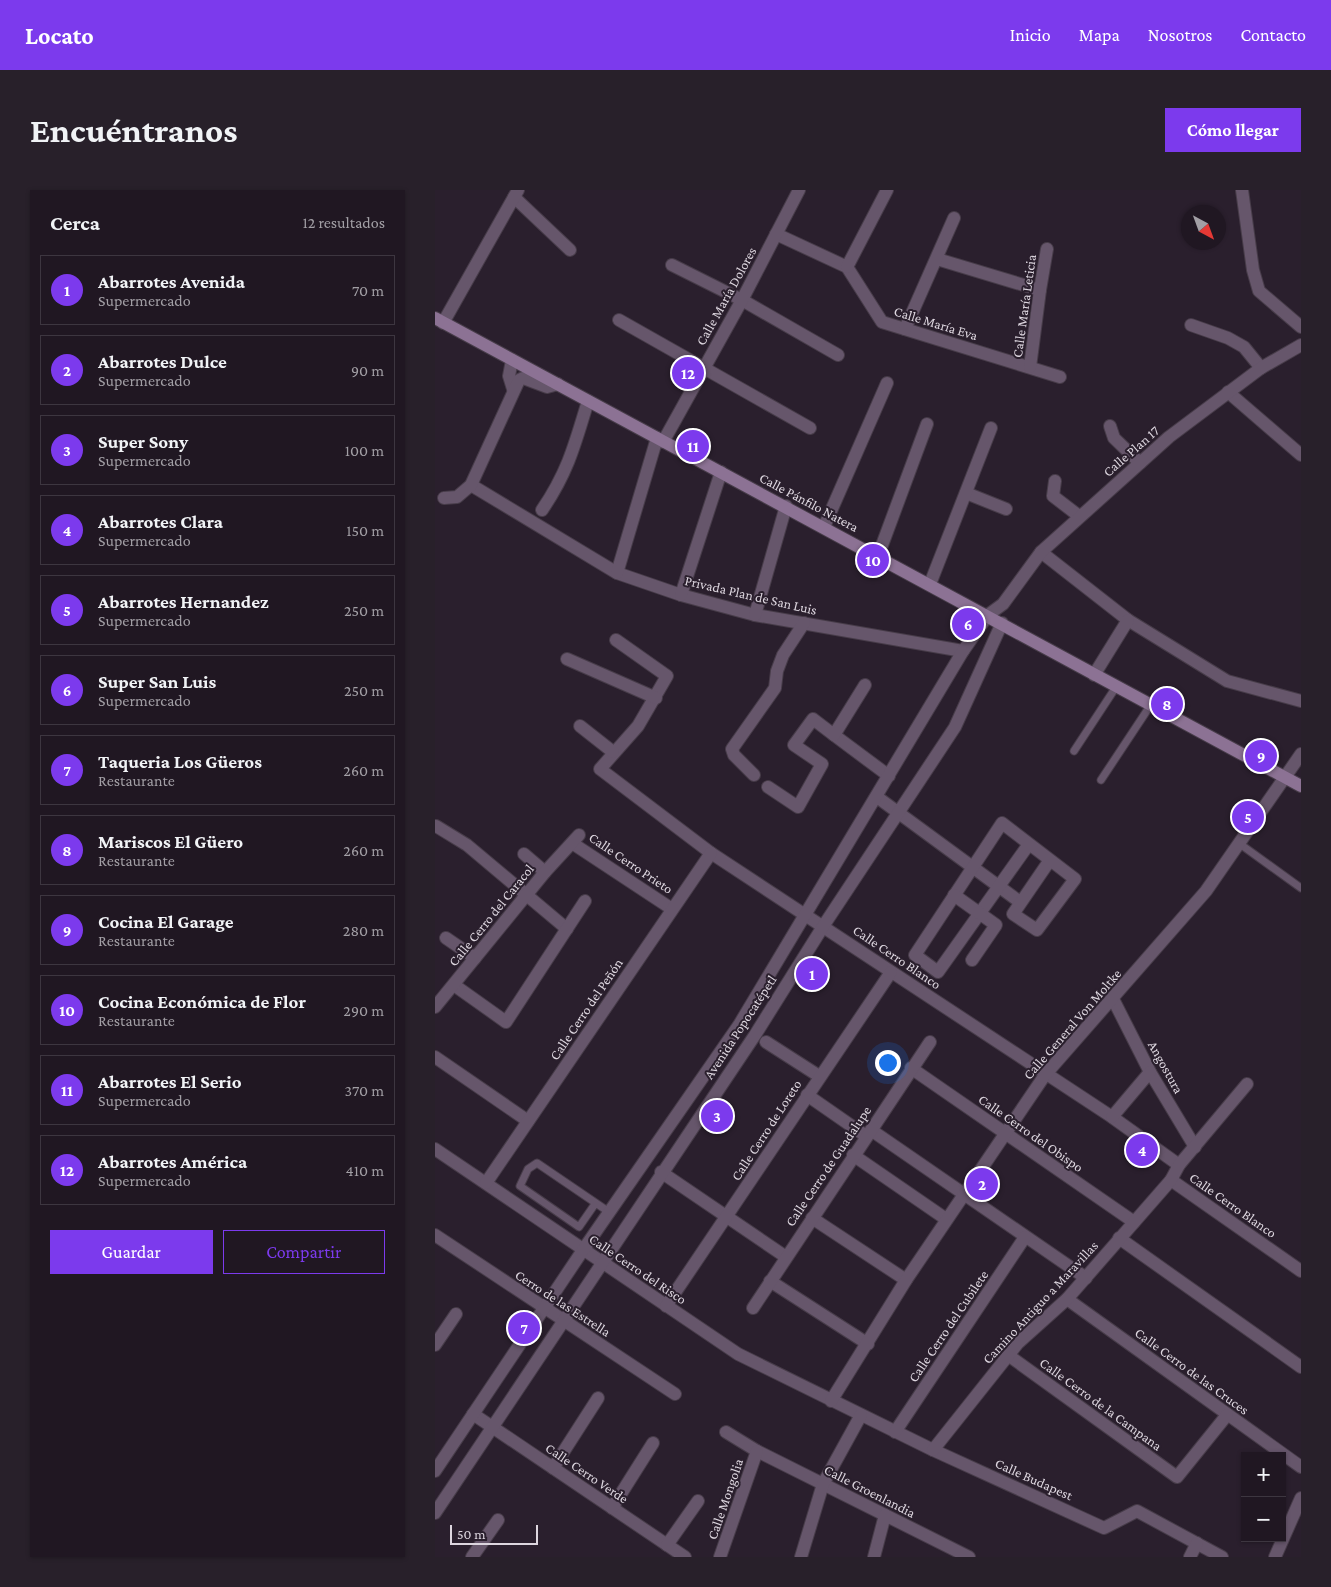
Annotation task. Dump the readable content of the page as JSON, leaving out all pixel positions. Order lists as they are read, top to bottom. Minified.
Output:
{"streets":{"main road":["Calle Pánfilo Natera"],"street":["Calle María Dolores","Calle María Leticia","Calle María Eva","Calle Plan 17","Privada Plan de San Luis","Calle Cerro Prieto","Calle Cerro del Caracol","Calle Cerro Blanco","Calle Cerro del Peñón","Calle General Von Moltke","Avenida Popocatépetl","Angostura","Calle Cerro de Loreto","Calle Cerro del Obispo","Calle Cerro de Guadalupe","Calle Cerro del Risco","Camino Antiguo a Maravillas","Cerro de las Estrella","Calle Cerro del Cubilete","Calle Cerro de las Cruces","Calle Cerro de la Campana","Calle Cerro Verde","Calle Budapest","Calle Groenlandia","Calle Mongolia"]},"crossings":[["Calle María Dolores","Calle Pánfilo Natera"],["Calle María Dolores","Privada Plan de San Luis"],["Calle María Leticia","Calle María Eva"],["Calle Plan 17","Calle Pánfilo Natera"],["Calle Plan 17","Avenida Popocatépetl"],["Calle Pánfilo Natera","Calle General Von Moltke"],["Calle Pánfilo Natera","Avenida Popocatépetl"],["Privada Plan de San Luis","Avenida Popocatépetl"],["Calle Cerro Prieto","Calle Cerro del Caracol"],["Calle Cerro Prieto","Calle Cerro del Peñón"],["Calle Cerro Blanco","Calle Cerro del Peñón"],["Calle Cerro Blanco","Calle General Von Moltke"],["Calle Cerro Blanco","Avenida Popocatépetl"],["Calle Cerro Blanco","Calle Cerro de Loreto"],["Calle Cerro Blanco","Camino Antiguo a Maravillas"],["Calle Cerro del Peñón","Calle Cerro del Risco"],["Calle General Von Moltke","Angostura"],["Calle General Von Moltke","Calle Cerro del Obispo"],["Calle General Von Moltke","Calle Cerro del Risco"],["Calle General Von Moltke","Calle Budapest"],["Avenida Popocatépetl","Calle Cerro del Risco"],["Avenida Popocatépetl","Cerro de las Estrella"],["Avenida Popocatépetl","Calle Cerro Verde"],["Angostura","Camino Antiguo a Maravillas"],["Calle Cerro de Loreto","Calle Cerro del Risco"],["Calle Cerro del Obispo","Calle Cerro de Guadalupe"],["Calle Cerro del Obispo","Camino Antiguo a Maravillas"],["Calle Cerro del Risco","Calle Budapest"],["Camino Antiguo a Maravillas","Calle Cerro de las Cruces"],["Camino Antiguo a Maravillas","Calle Cerro de la Campana"],["Camino Antiguo a Maravillas","Calle Budapest"],["Calle Cerro del Cubilete","Calle Budapest"],["Calle Cerro de las Cruces","Calle Cerro de la Campana"],["Calle Groenlandia","Calle Mongolia"]],"scale_bar":"50 m","north":"bottom right","page":{"header":"Locato","nav":["Inicio","Mapa","Nosotros","Contacto"],"buttons":["Cómo llegar",["Guardar","Compartir"]],"title":"Encuéntranos","heading":["Cerca","12 resultados"],"list":[{"mark":"1","name":"Abarrotes Avenida","note":"Supermercado","value":"70 m"},{"mark":"2","name":"Abarrotes Dulce","note":"Supermercado","value":"90 m"},{"mark":"3","name":"Super Sony","note":"Supermercado","value":"100 m"},{"mark":"4","name":"Abarrotes Clara","note":"Supermercado","value":"150 m"},{"mark":"5","name":"Abarrotes Hernandez","note":"Supermercado","value":"250 m"},{"mark":"6","name":"Super San Luis","note":"Supermercado","value":"250 m"},{"mark":"7","name":"Taqueria Los Güeros","note":"Restaurante","value":"260 m"},{"mark":"8","name":"Mariscos El Güero","note":"Restaurante","value":"260 m"},{"mark":"9","name":"Cocina El Garage","note":"Restaurante","value":"280 m"},{"mark":"10","name":"Cocina Económica de Flor","note":"Restaurante","value":"290 m"},{"mark":"11","name":"Abarrotes El Serio","note":"Supermercado","value":"370 m"},{"mark":"12","name":"Abarrotes América","note":"Supermercado","value":"410 m"}],"pins":["12","11","10","6","8","9","5","1","3","4","2","7"],"map_buttons":["+","−"],"scale":"50 m"}}
